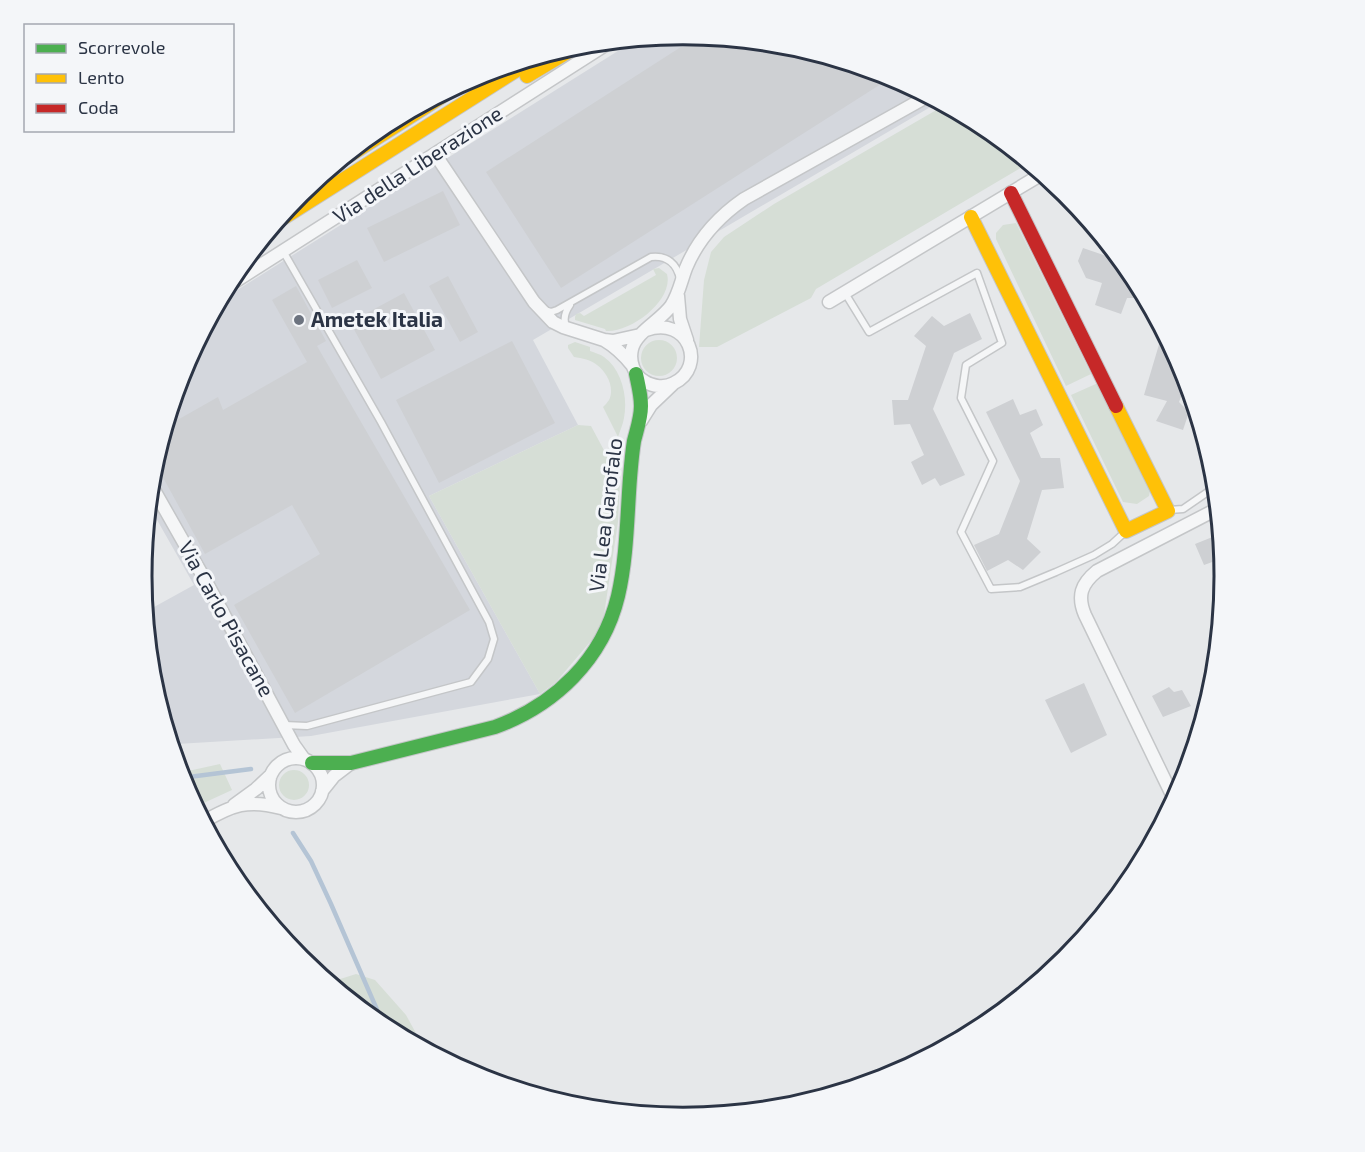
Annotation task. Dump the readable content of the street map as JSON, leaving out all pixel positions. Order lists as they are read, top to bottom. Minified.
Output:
{"streets":{"main road":["Via Lea Garofalo"],"street":["Via della Liberazione","Via Carlo Pisacane"]},"crossings":[["Via Lea Garofalo","Via Carlo Pisacane"]],"places":["Ametek Italia"],"legend":["Scorrevole","Lento","Coda"]}
